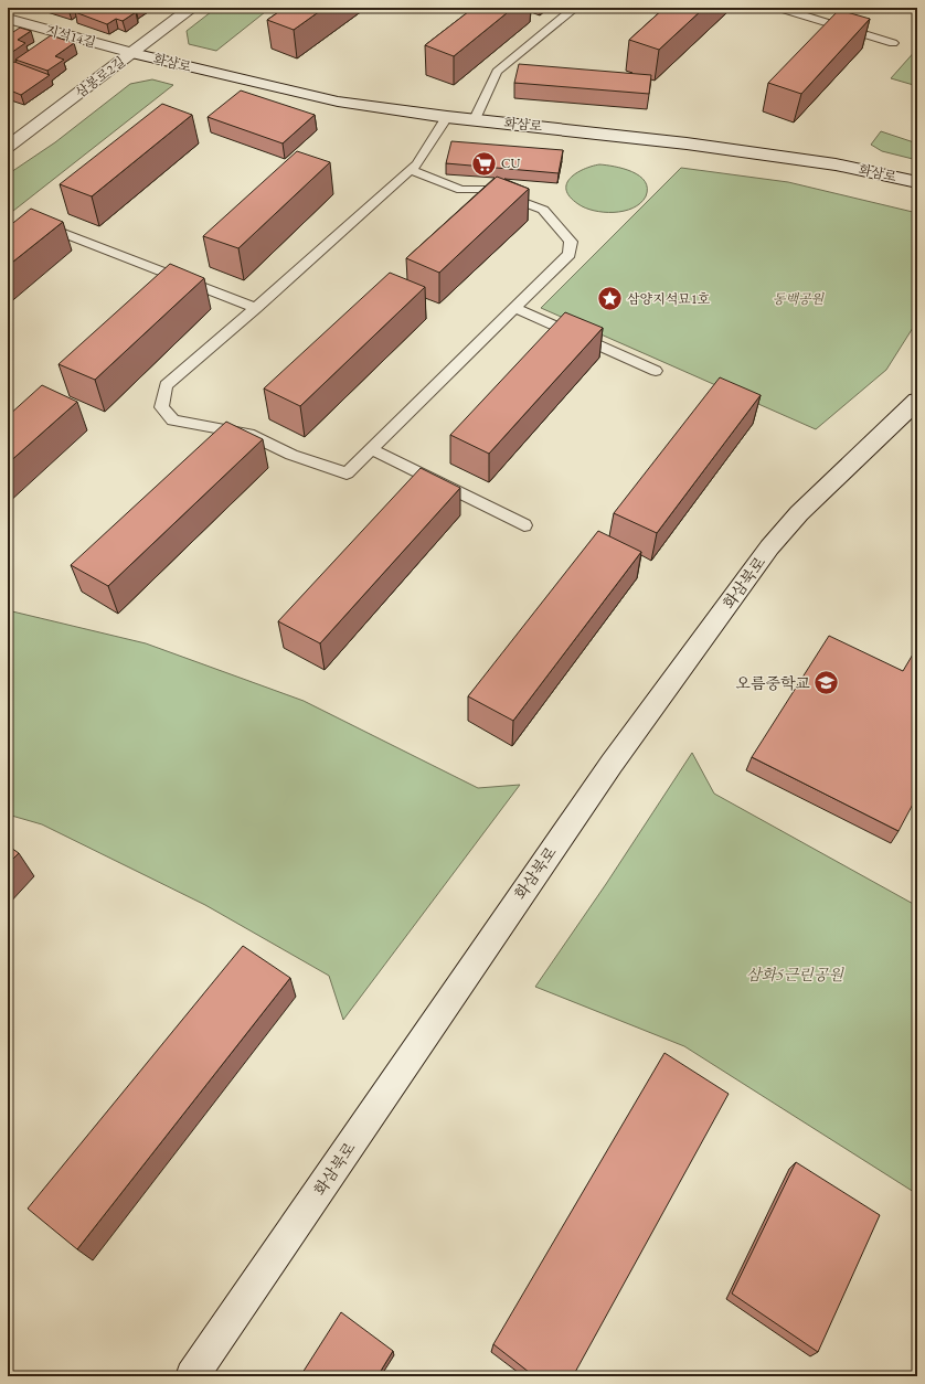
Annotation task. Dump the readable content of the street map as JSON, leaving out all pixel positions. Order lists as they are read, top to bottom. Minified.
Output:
{"streets":{"street":["지석14길","화삼로","삼봉로2길","화삼북로"]},"crossings":[["지석14길","화삼로"],["지석14길","삼봉로2길"],["화삼로","삼봉로2길"]],"parks":["동백공원","삼화5근린공원"],"places":{"supermarket":["CU"],"place":["삼양지석묘1호"],"school or university":["오름중학교"]}}
